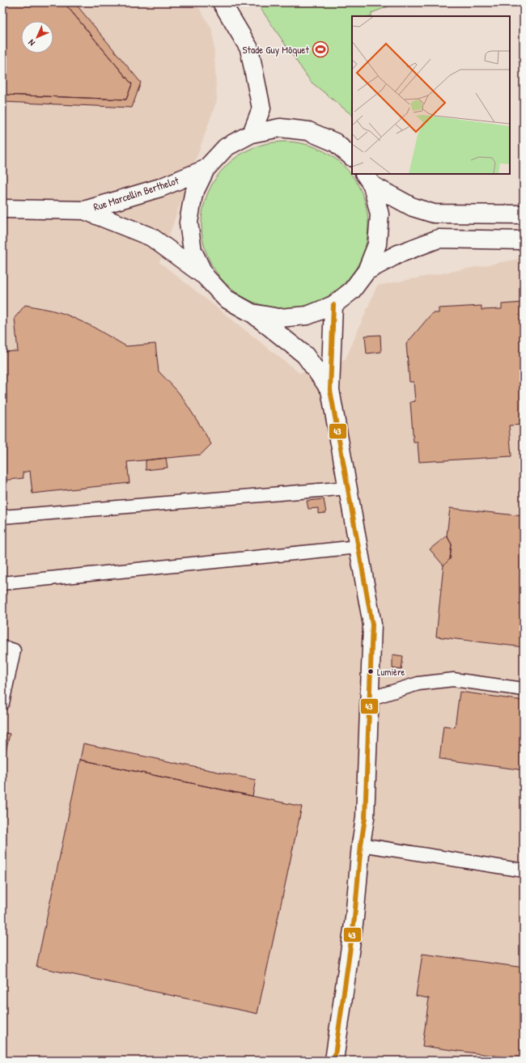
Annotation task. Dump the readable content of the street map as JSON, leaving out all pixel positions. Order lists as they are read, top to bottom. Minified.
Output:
{"streets":{"main road":["Rue Marcellin Berthelot"]},"places":{"sports":["Stade Guy Môquet"],"other":["Lumière"]},"lines":["transit line 43"],"north":"bottom left"}
